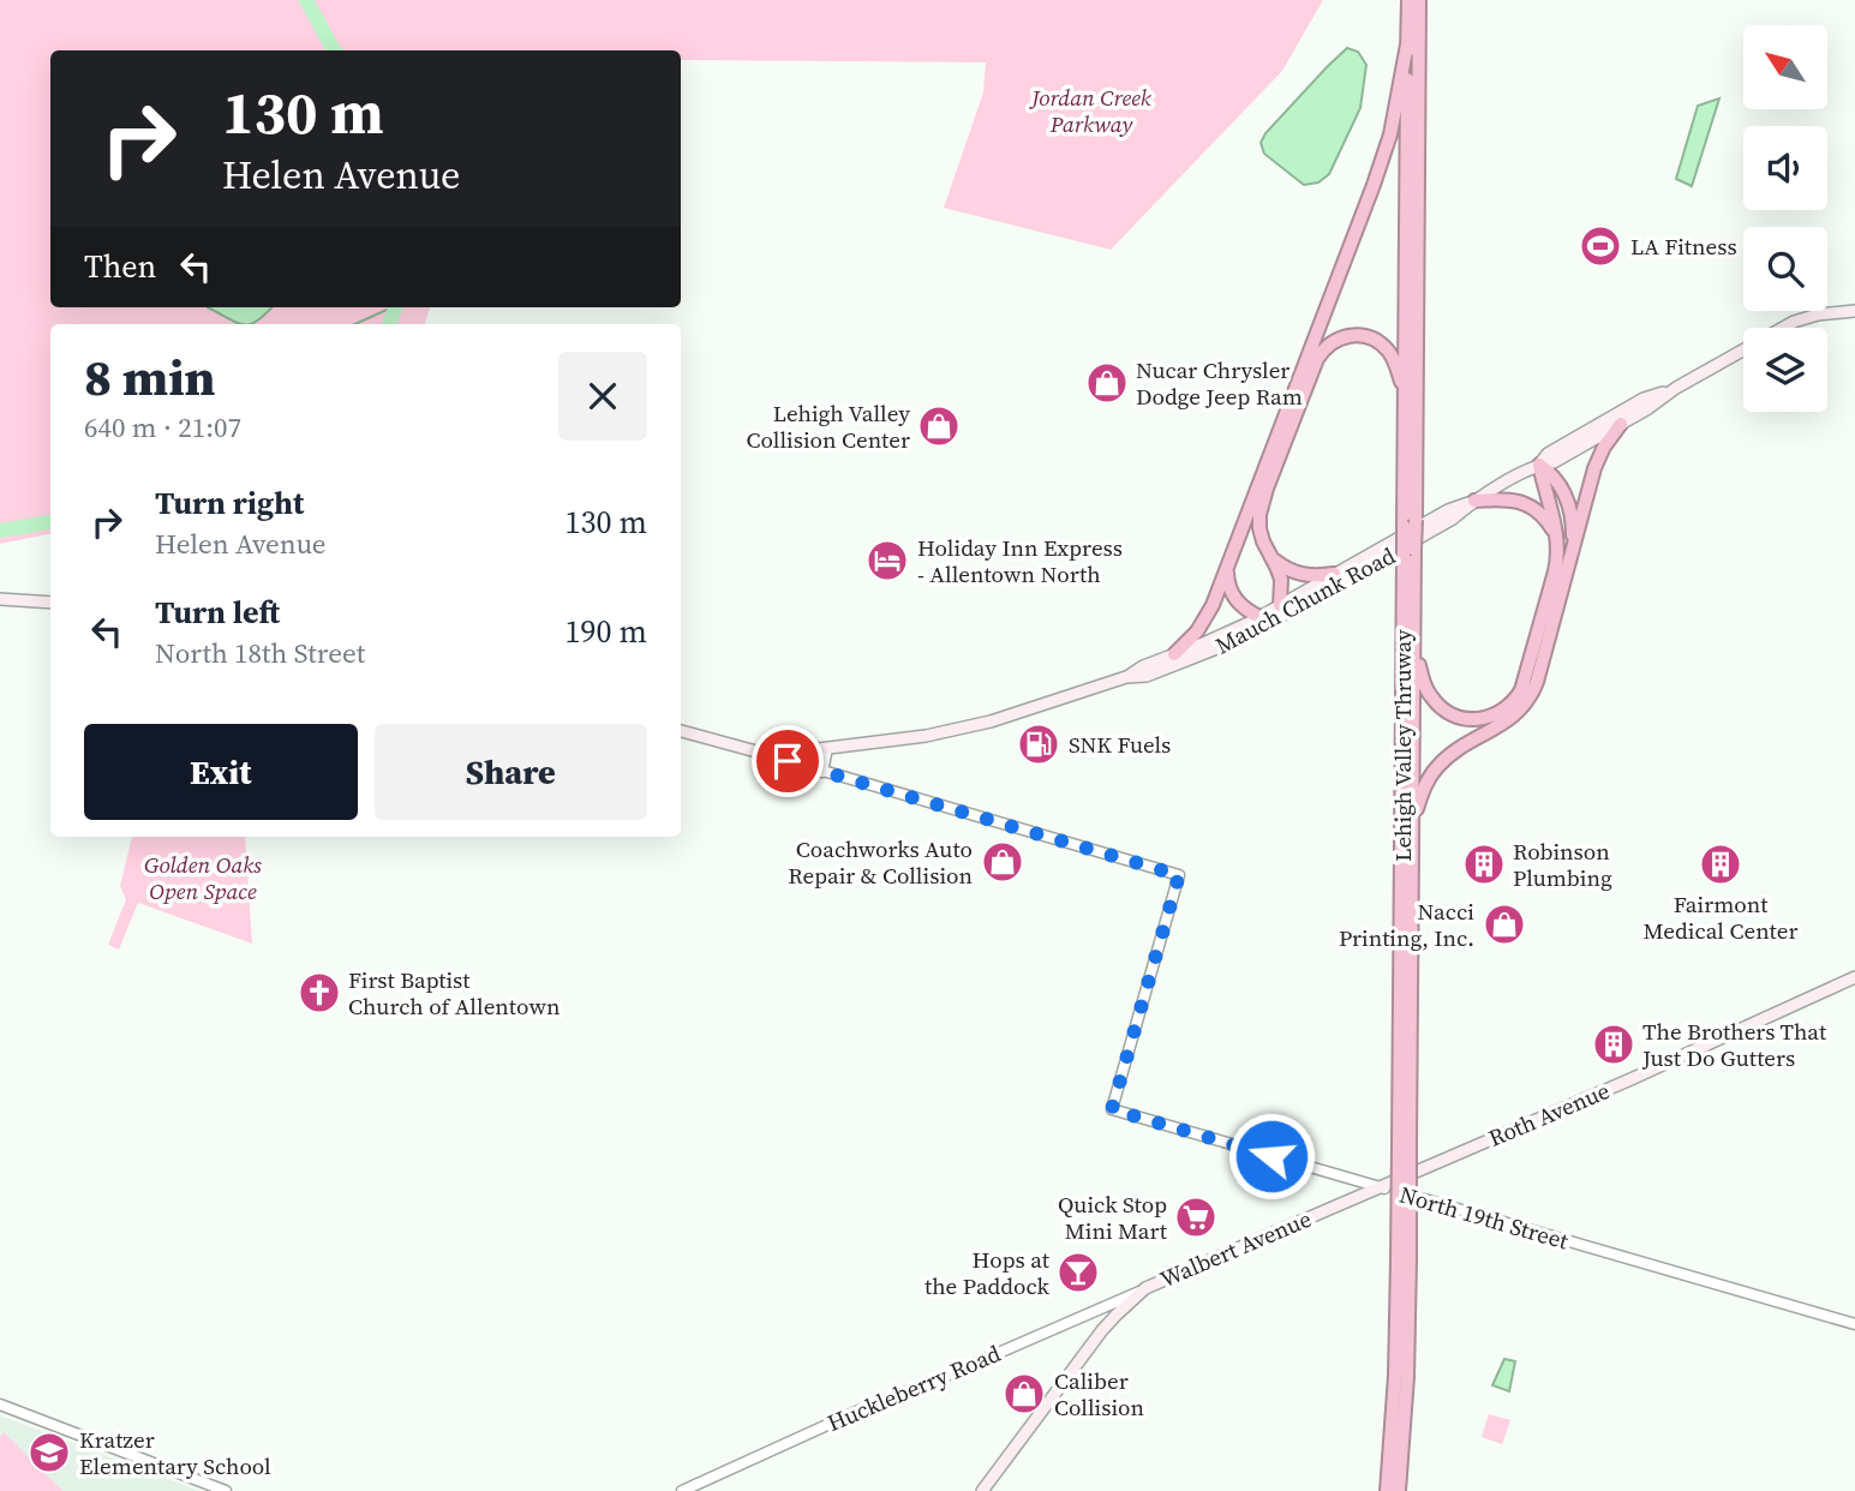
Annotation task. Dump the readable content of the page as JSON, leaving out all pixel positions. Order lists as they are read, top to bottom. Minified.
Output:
{"streets":{"highway":["Lehigh Valley Thruway"],"main road":["Mauch Chunk Road","Roth Avenue","Walbert Avenue"],"street":["North 19th Street","Huckleberry Road"]},"crossings":[["Roth Avenue","North 19th Street"],["Roth Avenue","Walbert Avenue"],["North 19th Street","Walbert Avenue"],["Walbert Avenue","Huckleberry Road"]],"parks":["Jordan Creek Parkway","Golden Oaks Open Space"],"places":{"sports":["LA Fitness"],"shop":["Nucar Chrysler Dodge Jeep Ram","Lehigh Valley Collision Center","Coachworks Auto Repair & Collision","Nacci Printing, Inc.","Caliber Collision"],"hotel":["Holiday Inn Express - Allentown North"],"fuel station":["SNK Fuels"],"building":["Robinson Plumbing","Fairmont Medical Center","The Brothers That Just Do Gutters"],"church":["First Baptist Church of Allentown"],"supermarket":["Quick Stop Mini Mart"],"bar":["Hops at the Paddock"],"school or university":["Kratzer Elementary School"]},"north":"top left","page":{"turn":["130 m","Helen Avenue"],"then":"Then","heading":["8 min","640 m · 21:07"],"list":[{"name":"Turn right","note":"Helen Avenue","value":"130 m"},{"name":"Turn left","note":"North 18th Street","value":"190 m"}],"buttons":["Exit","Share"]}}
